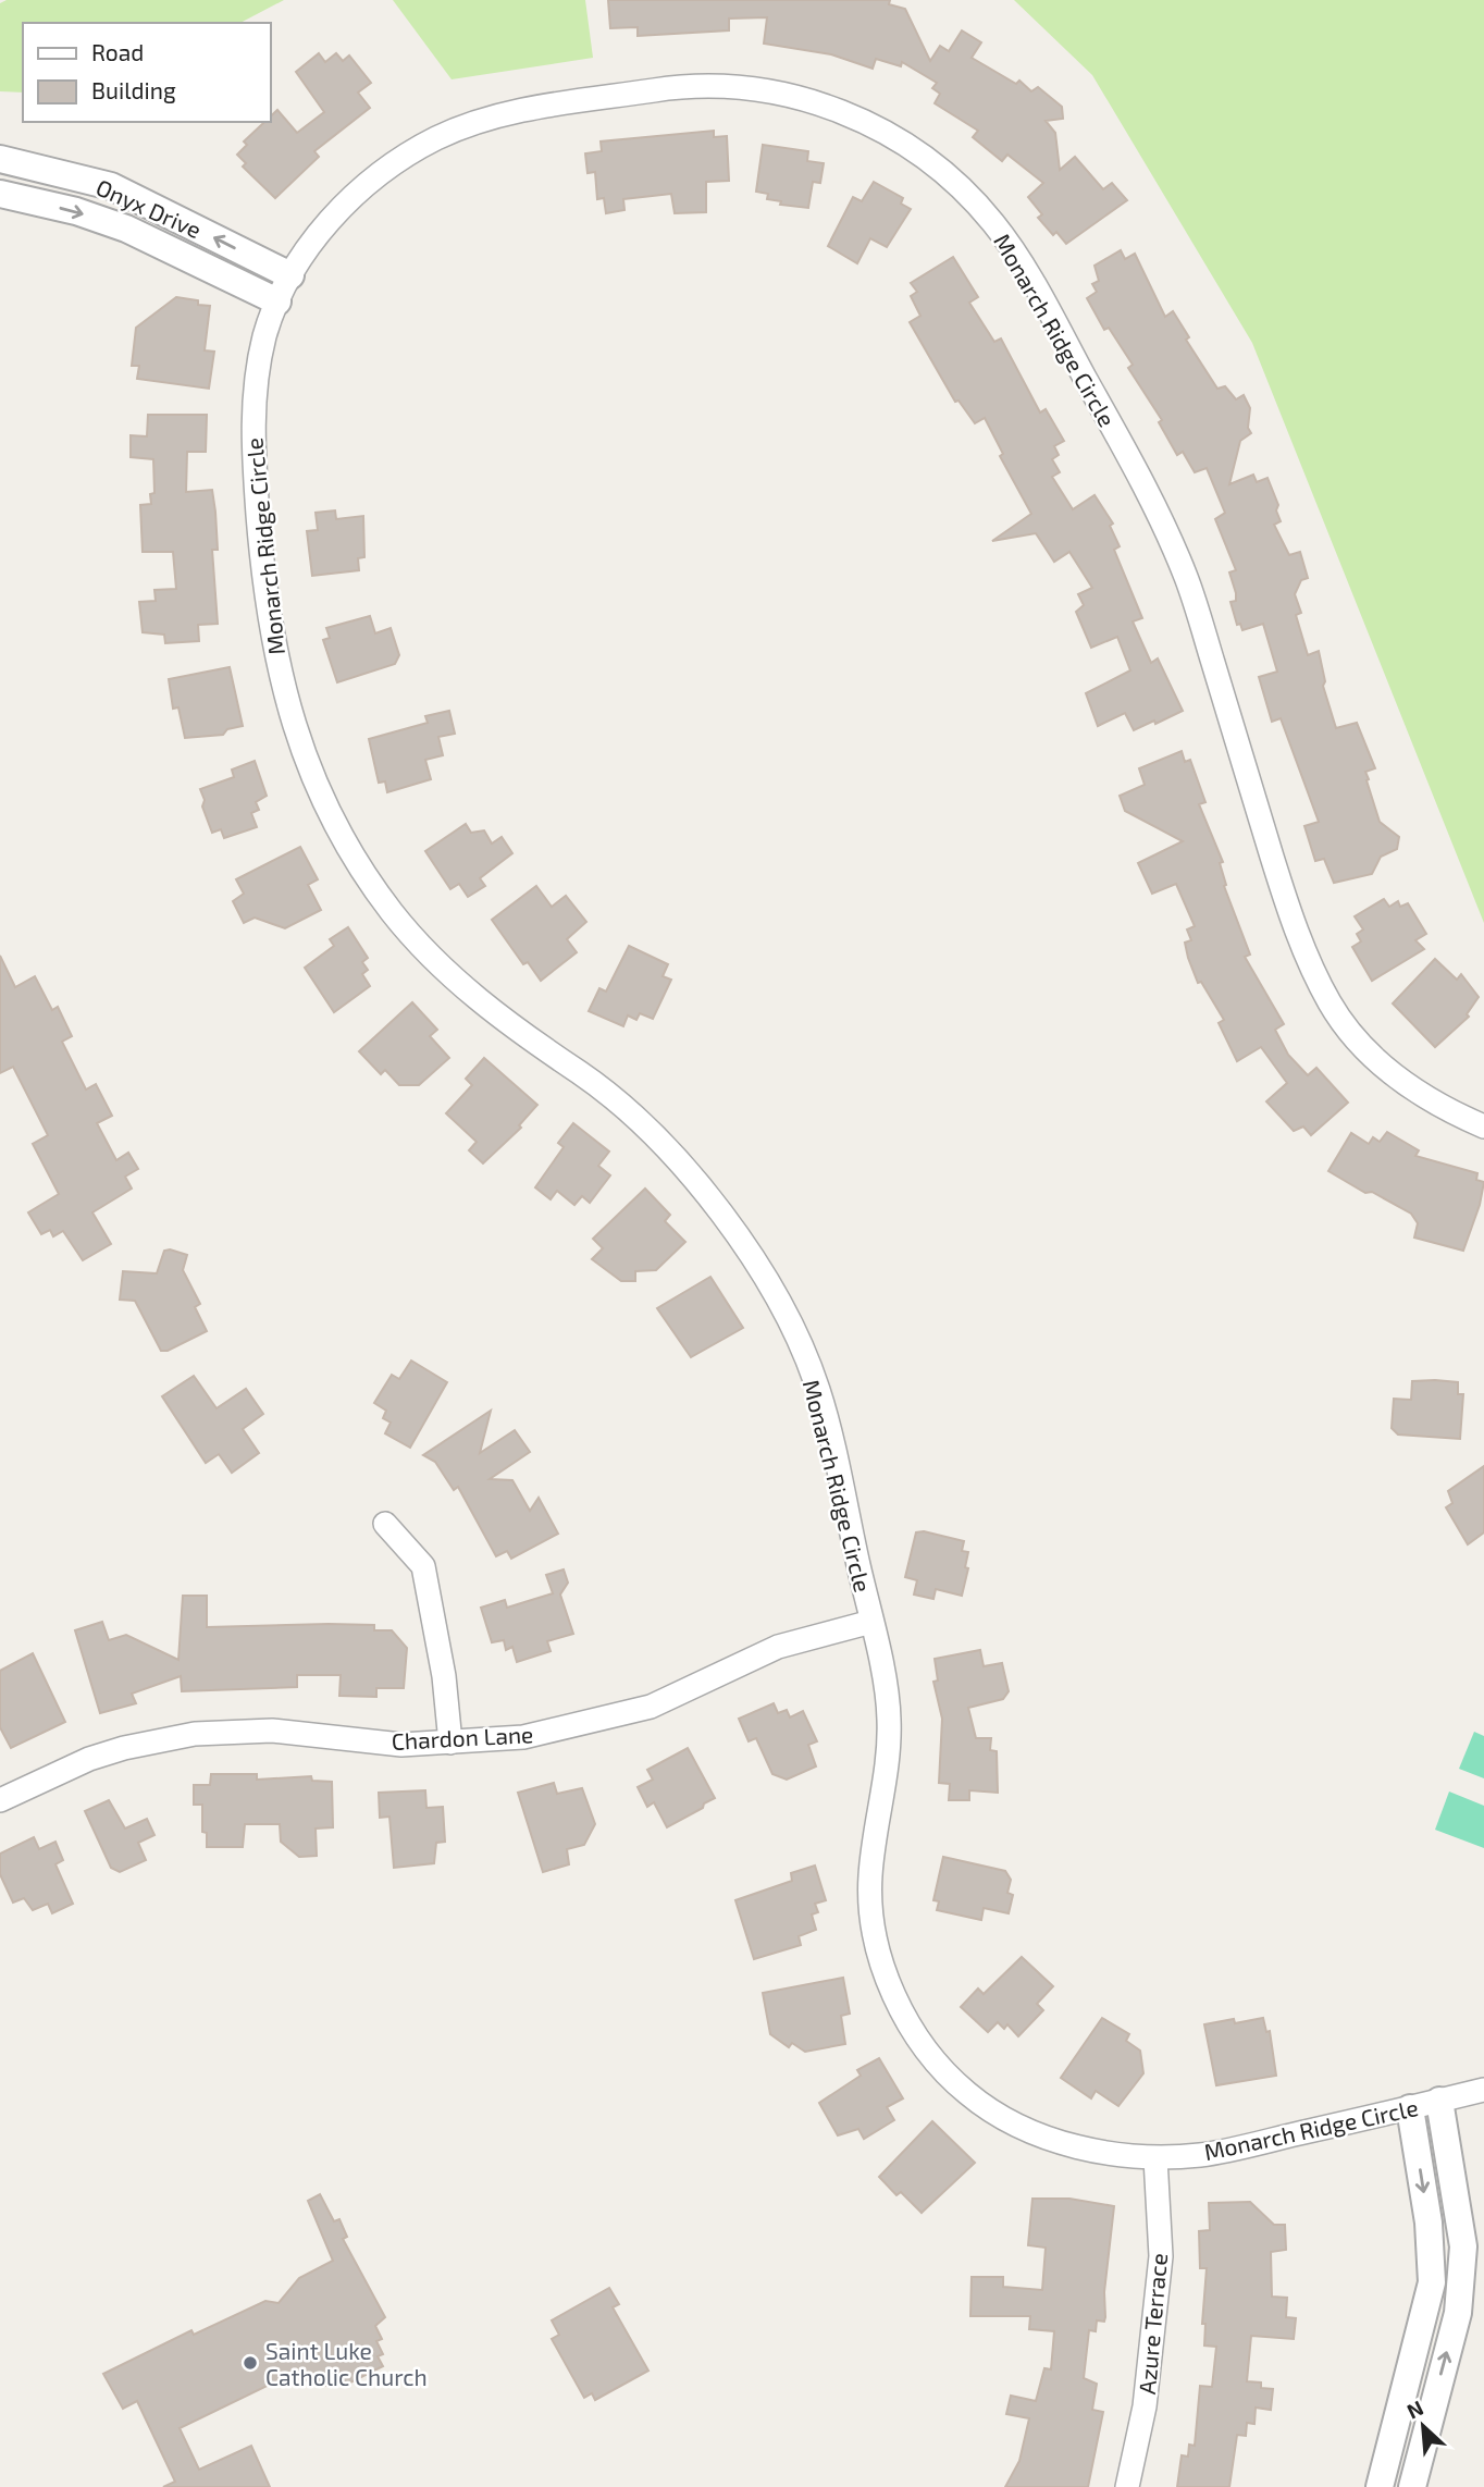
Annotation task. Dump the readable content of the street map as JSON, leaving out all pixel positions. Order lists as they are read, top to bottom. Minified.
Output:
{"streets":{"street":["Onyx Drive","Monarch Ridge Circle","Chardon Lane","Azure Terrace"]},"crossings":[["Onyx Drive","Monarch Ridge Circle"],["Monarch Ridge Circle","Chardon Lane"],["Monarch Ridge Circle","Azure Terrace"]],"places":["Saint Luke Catholic Church"],"legend":["Road","Building"],"north":"top left"}
